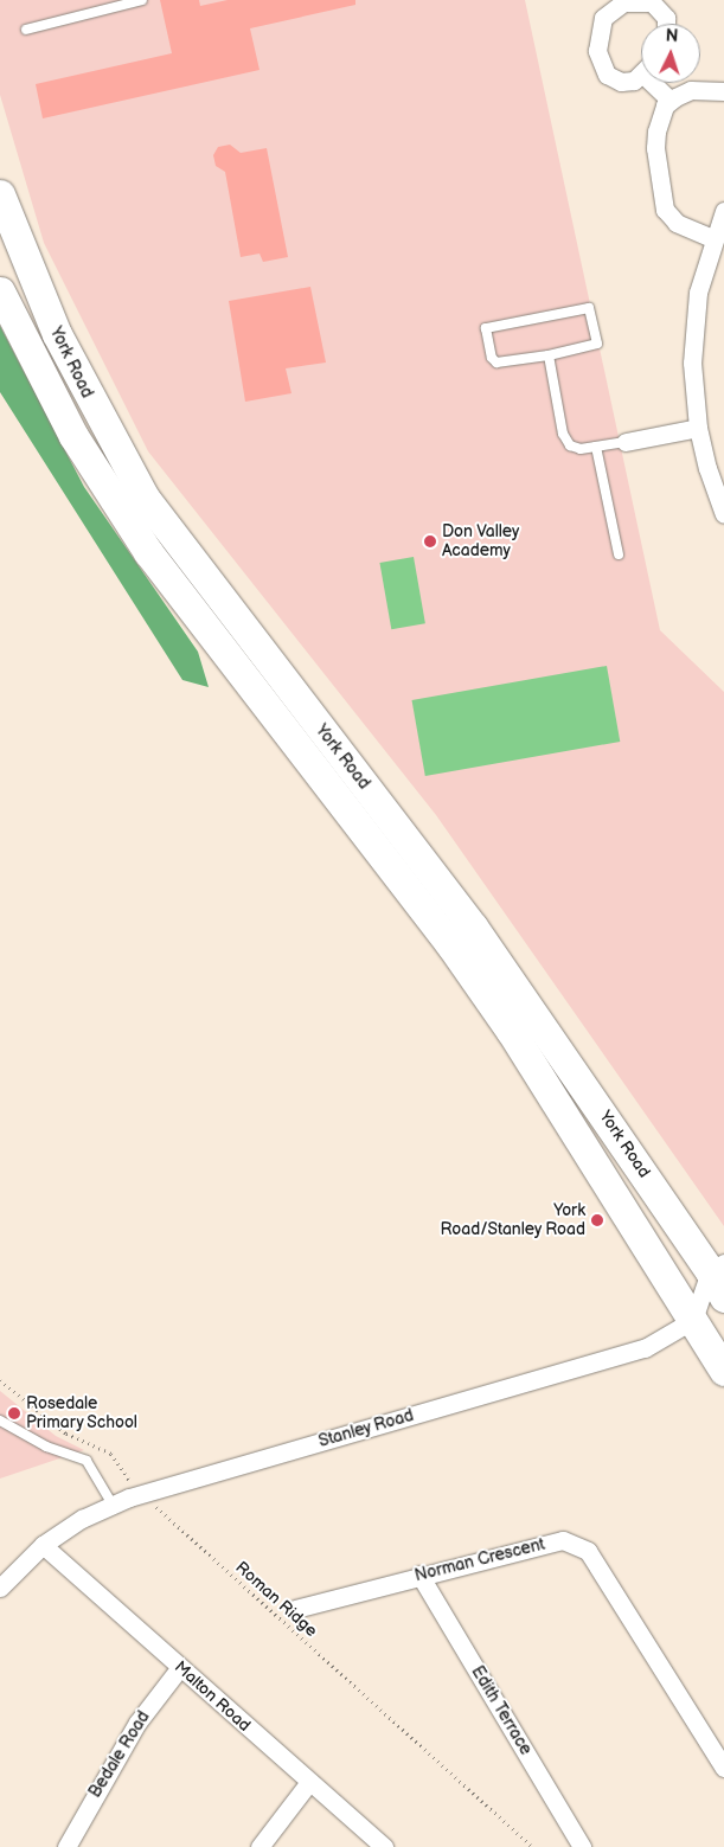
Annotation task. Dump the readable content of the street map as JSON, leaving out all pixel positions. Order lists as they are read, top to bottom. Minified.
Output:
{"streets":{"highway":["York Road"],"street":["Stanley Road","Norman Crescent","Malton Road","Edith Terrace","Bedale Road"],"path":["Roman Ridge"]},"crossings":[["York Road","Stanley Road"],["Stanley Road","Roman Ridge"],["Stanley Road","Malton Road"],["Norman Crescent","Edith Terrace"],["Malton Road","Bedale Road"]],"places":["Don Valley Academy","York Road/Stanley Road","Rosedale Primary School"],"north":"top"}
